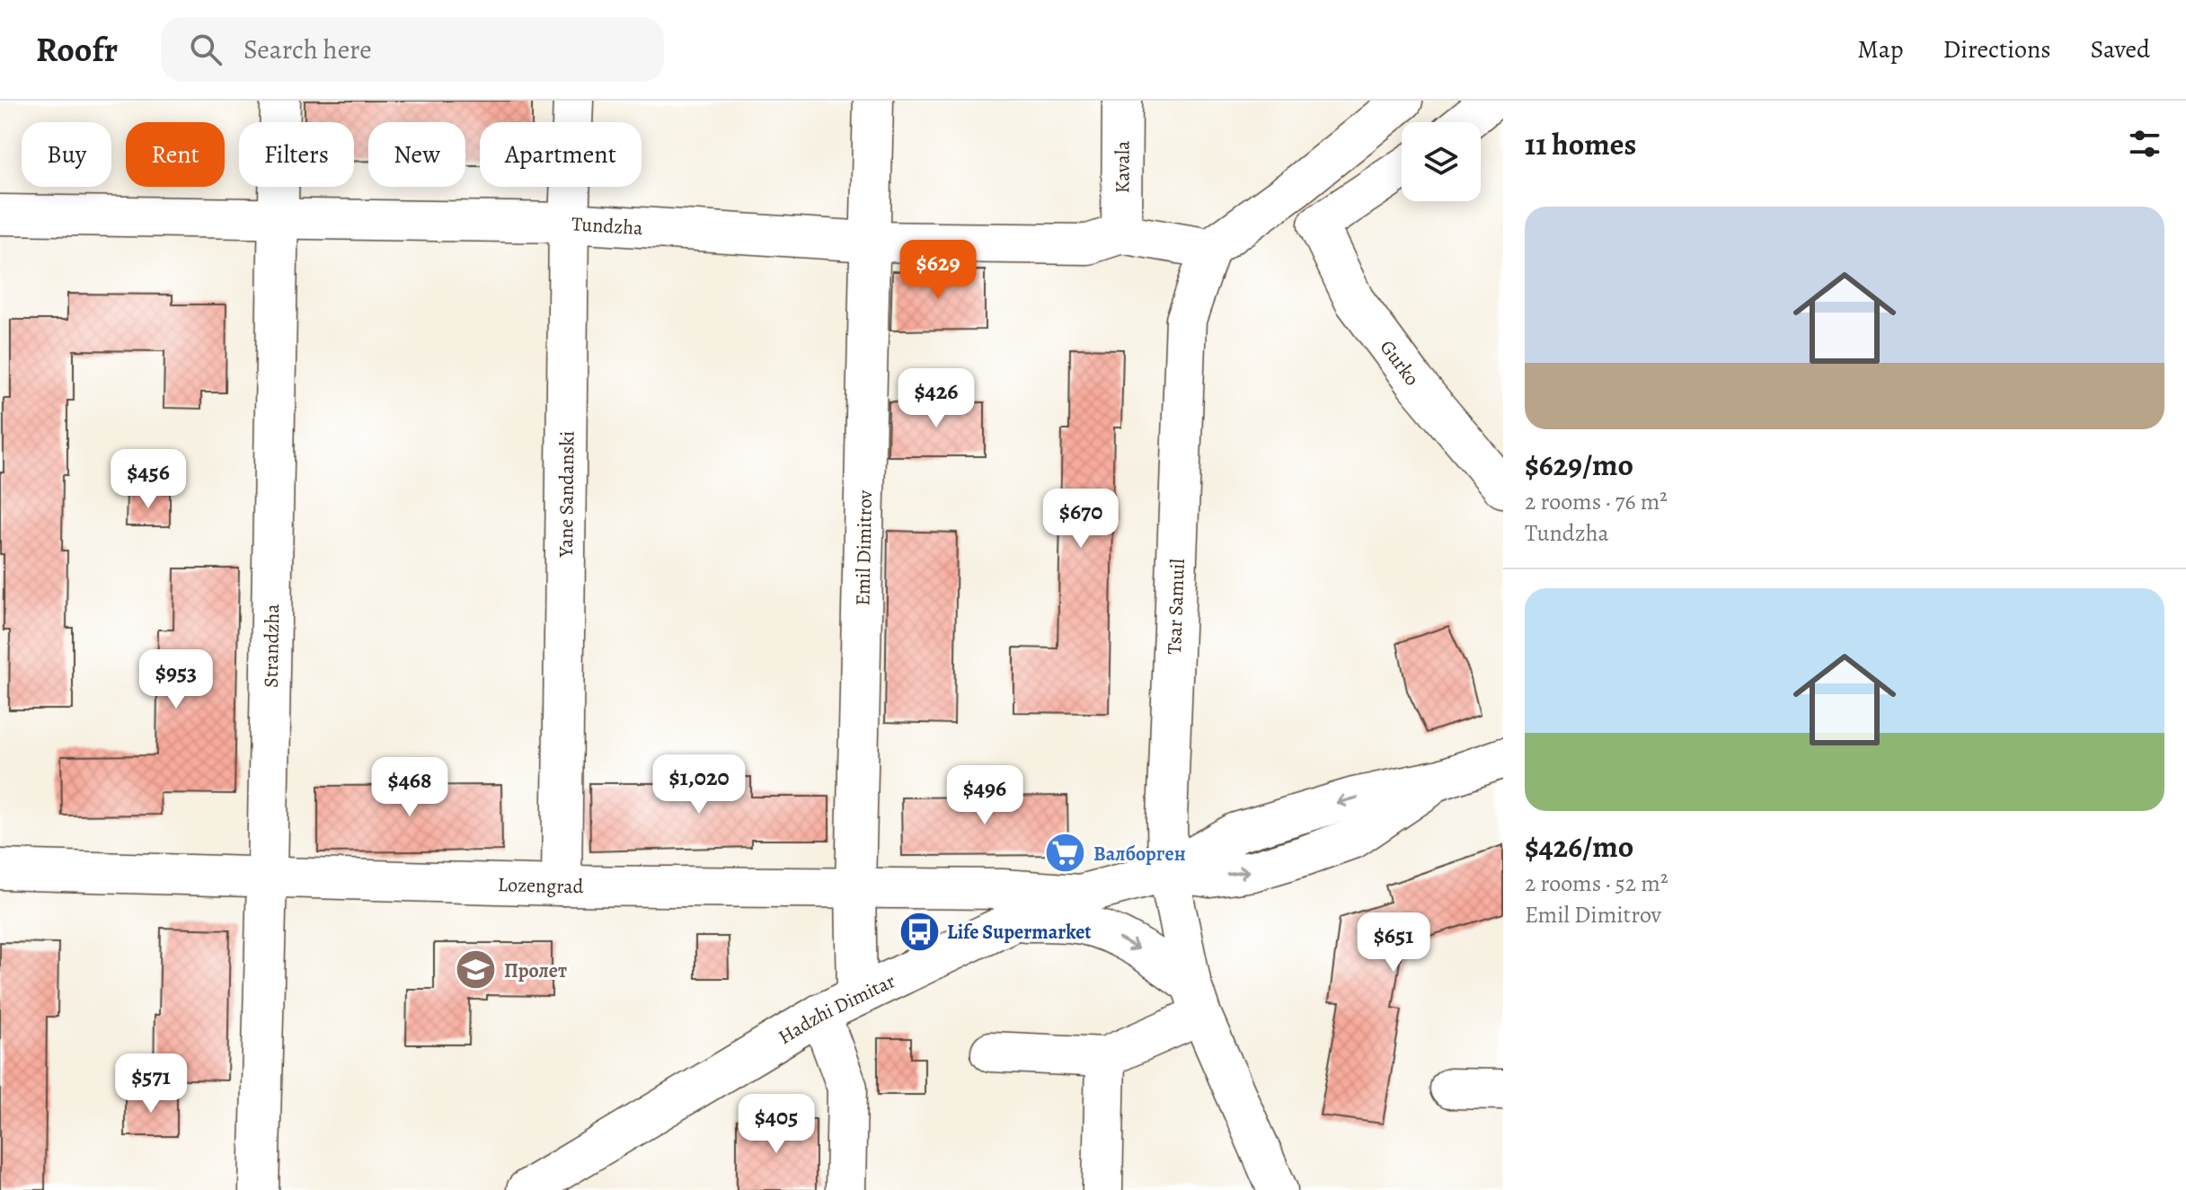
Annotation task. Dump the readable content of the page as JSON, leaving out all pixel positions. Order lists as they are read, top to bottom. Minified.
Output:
{"streets":{"street":["Kavala","Tundzha","Gurko","Yane Sandanski","Emil Dimitrov","Tsar Samuil","Strandzha","Lozengrad","Hadzhi Dimitar"]},"crossings":[["Kavala","Tundzha"],["Tundzha","Yane Sandanski"],["Tundzha","Emil Dimitrov"],["Tundzha","Tsar Samuil"],["Tundzha","Strandzha"],["Yane Sandanski","Lozengrad"],["Emil Dimitrov","Lozengrad"],["Emil Dimitrov","Hadzhi Dimitar"],["Tsar Samuil","Hadzhi Dimitar"],["Strandzha","Lozengrad"],["Lozengrad","Hadzhi Dimitar"]],"places":{"supermarket":["Валборген"],"bus stop":["Life Supermarket"],"school or university":["Пролет"]},"page":{"header":"Roofr","search":"Search here","nav":["Map","Directions","Saved"],"heading":"11 homes","chip":["Buy","Rent","Filters","New","Apartment"],"list":[{"name":"$629/mo","note":"2 rooms · 76 m² · Tundzha"},{"name":"$426/mo","note":"2 rooms · 52 m² · Emil Dimitrov"}],"price":["$629","$426","$456","$670","$953","$1,020","$468","$496","$651","$571","$405"]}}
